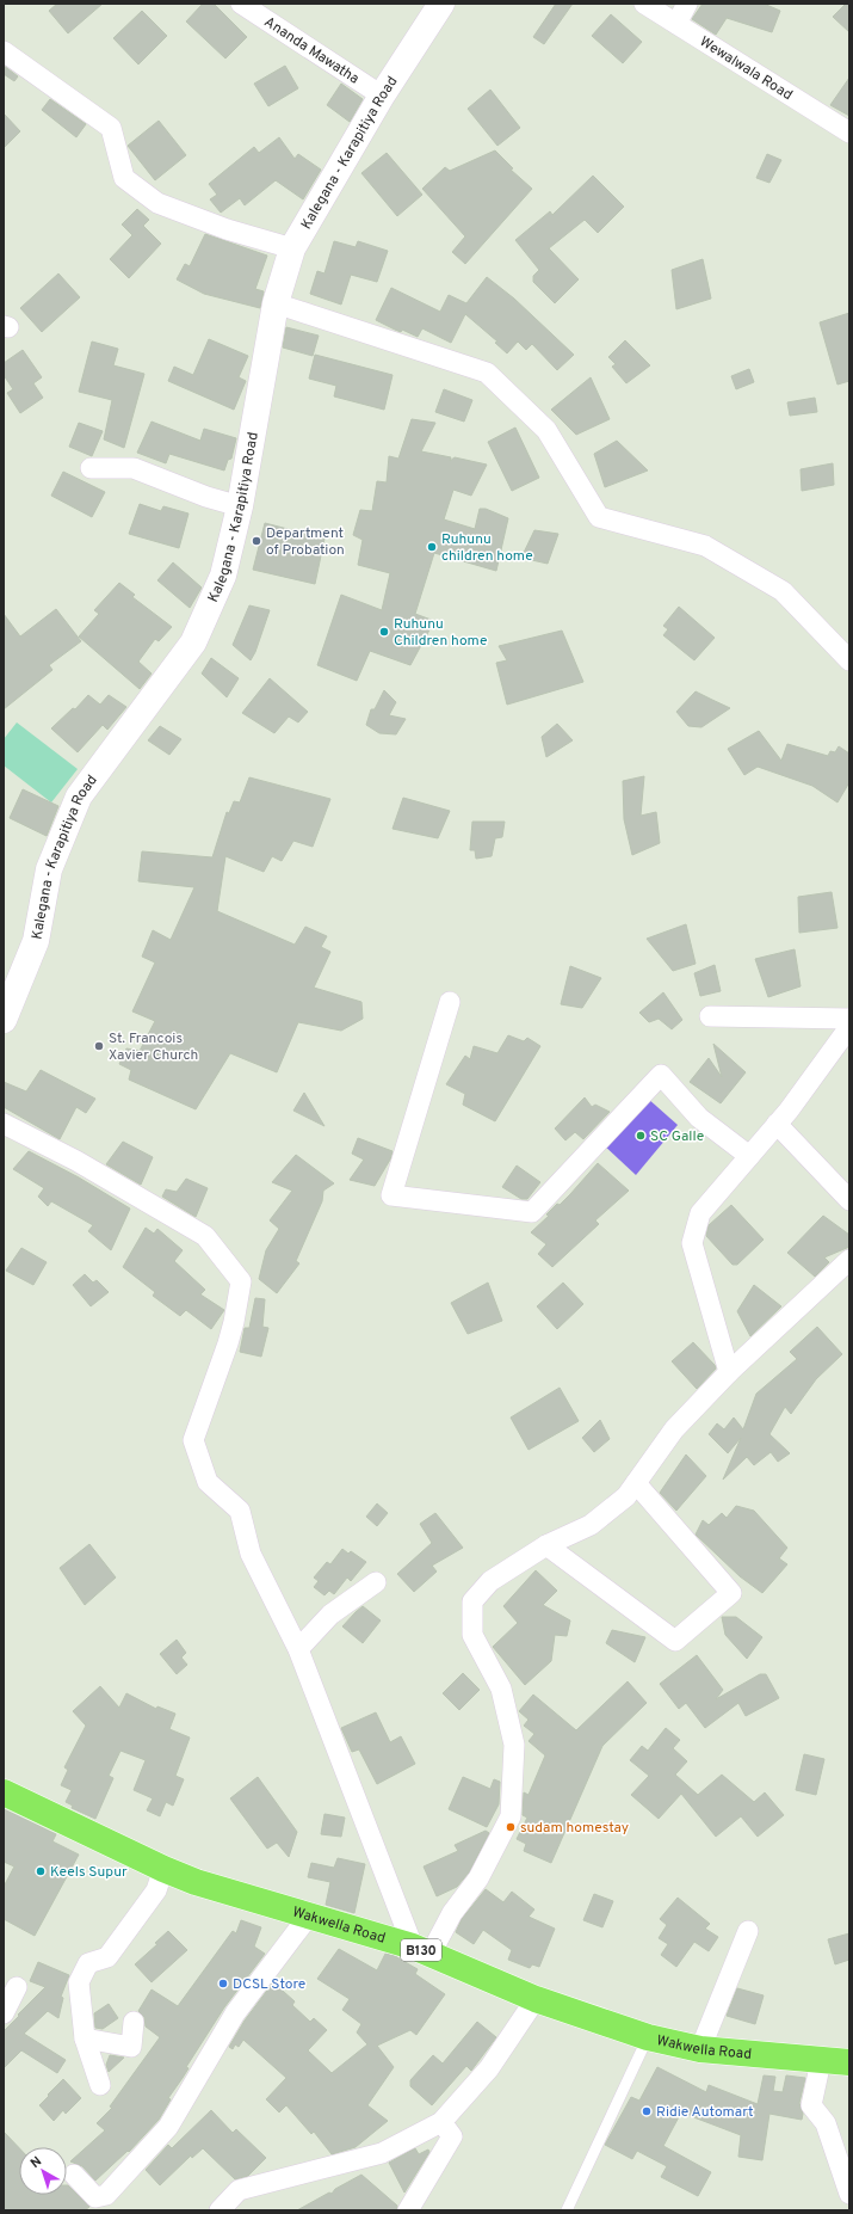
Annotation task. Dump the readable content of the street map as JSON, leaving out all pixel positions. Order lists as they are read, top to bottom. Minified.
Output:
{"streets":{"main road":["Kalegana - Karapitiya Road","Wakwella Road","B130"],"street":["Ananda Mawatha","Wewalwala Road"]},"crossings":[["Ananda Mawatha","Kalegana - Karapitiya Road"]],"places":["Department of Probation","Ruhunu children home","Ruhunu Children home","St. Francois Xavier Church","SC Galle","sudam homestay","Keels Supur","DCSL Store","Ridie Automart"],"north":"top left"}
